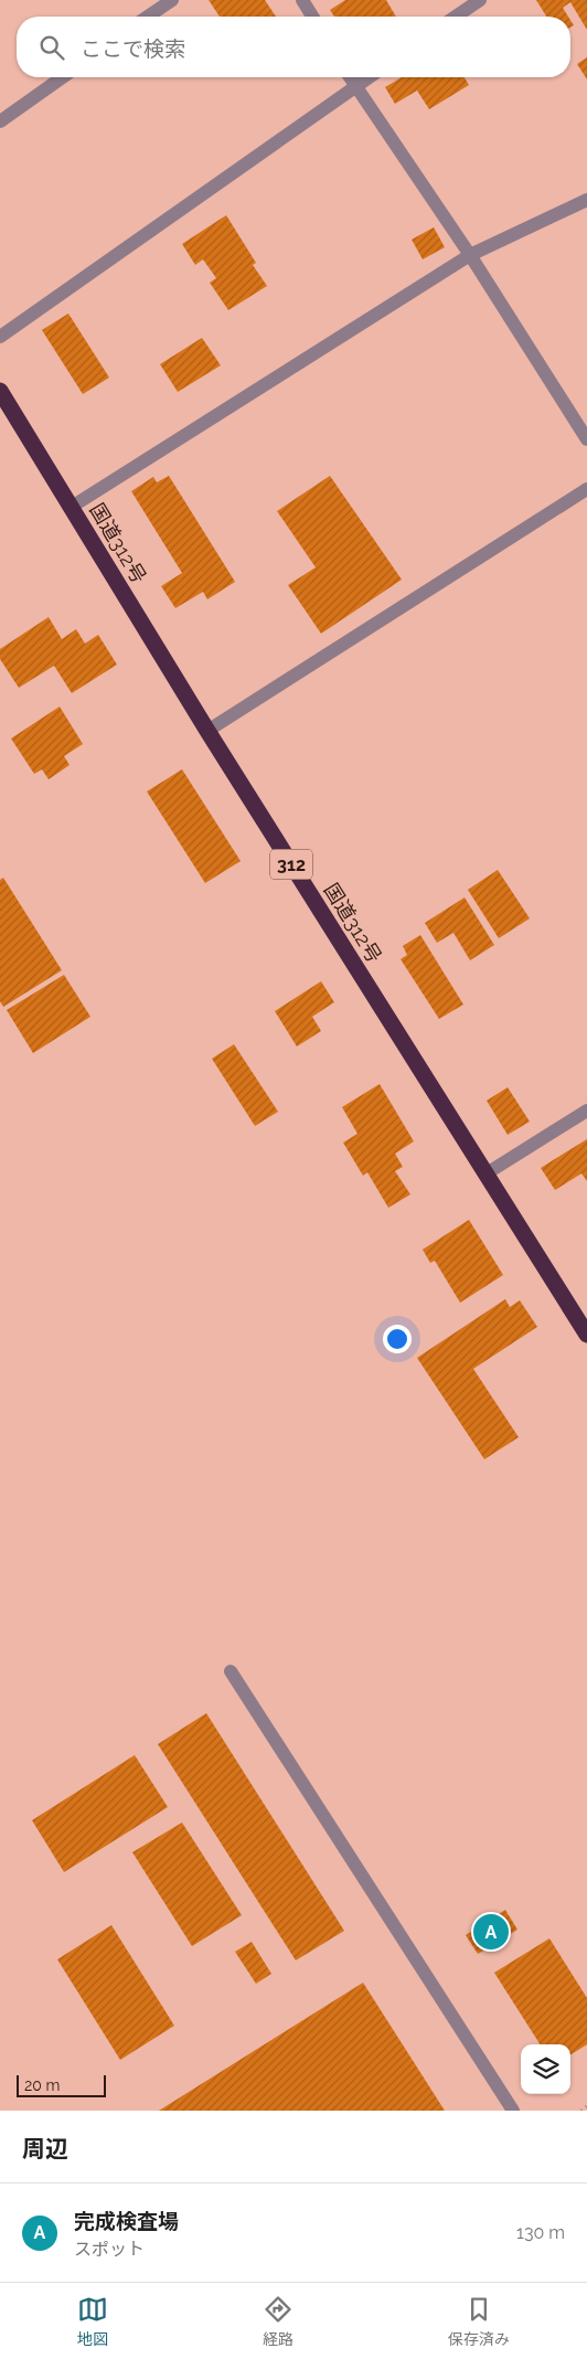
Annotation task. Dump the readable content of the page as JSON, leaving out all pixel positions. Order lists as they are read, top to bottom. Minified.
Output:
{"streets":{"highway":["国道312号","312"]},"scale_bar":"20 m","page":{"search":"ここで検索","pins":"A","scale":"20 m","heading":"周辺","list":[{"mark":"A","name":"完成検査場","note":"スポット","value":"130 m"}],"nav":["地図","経路","保存済み"]}}
